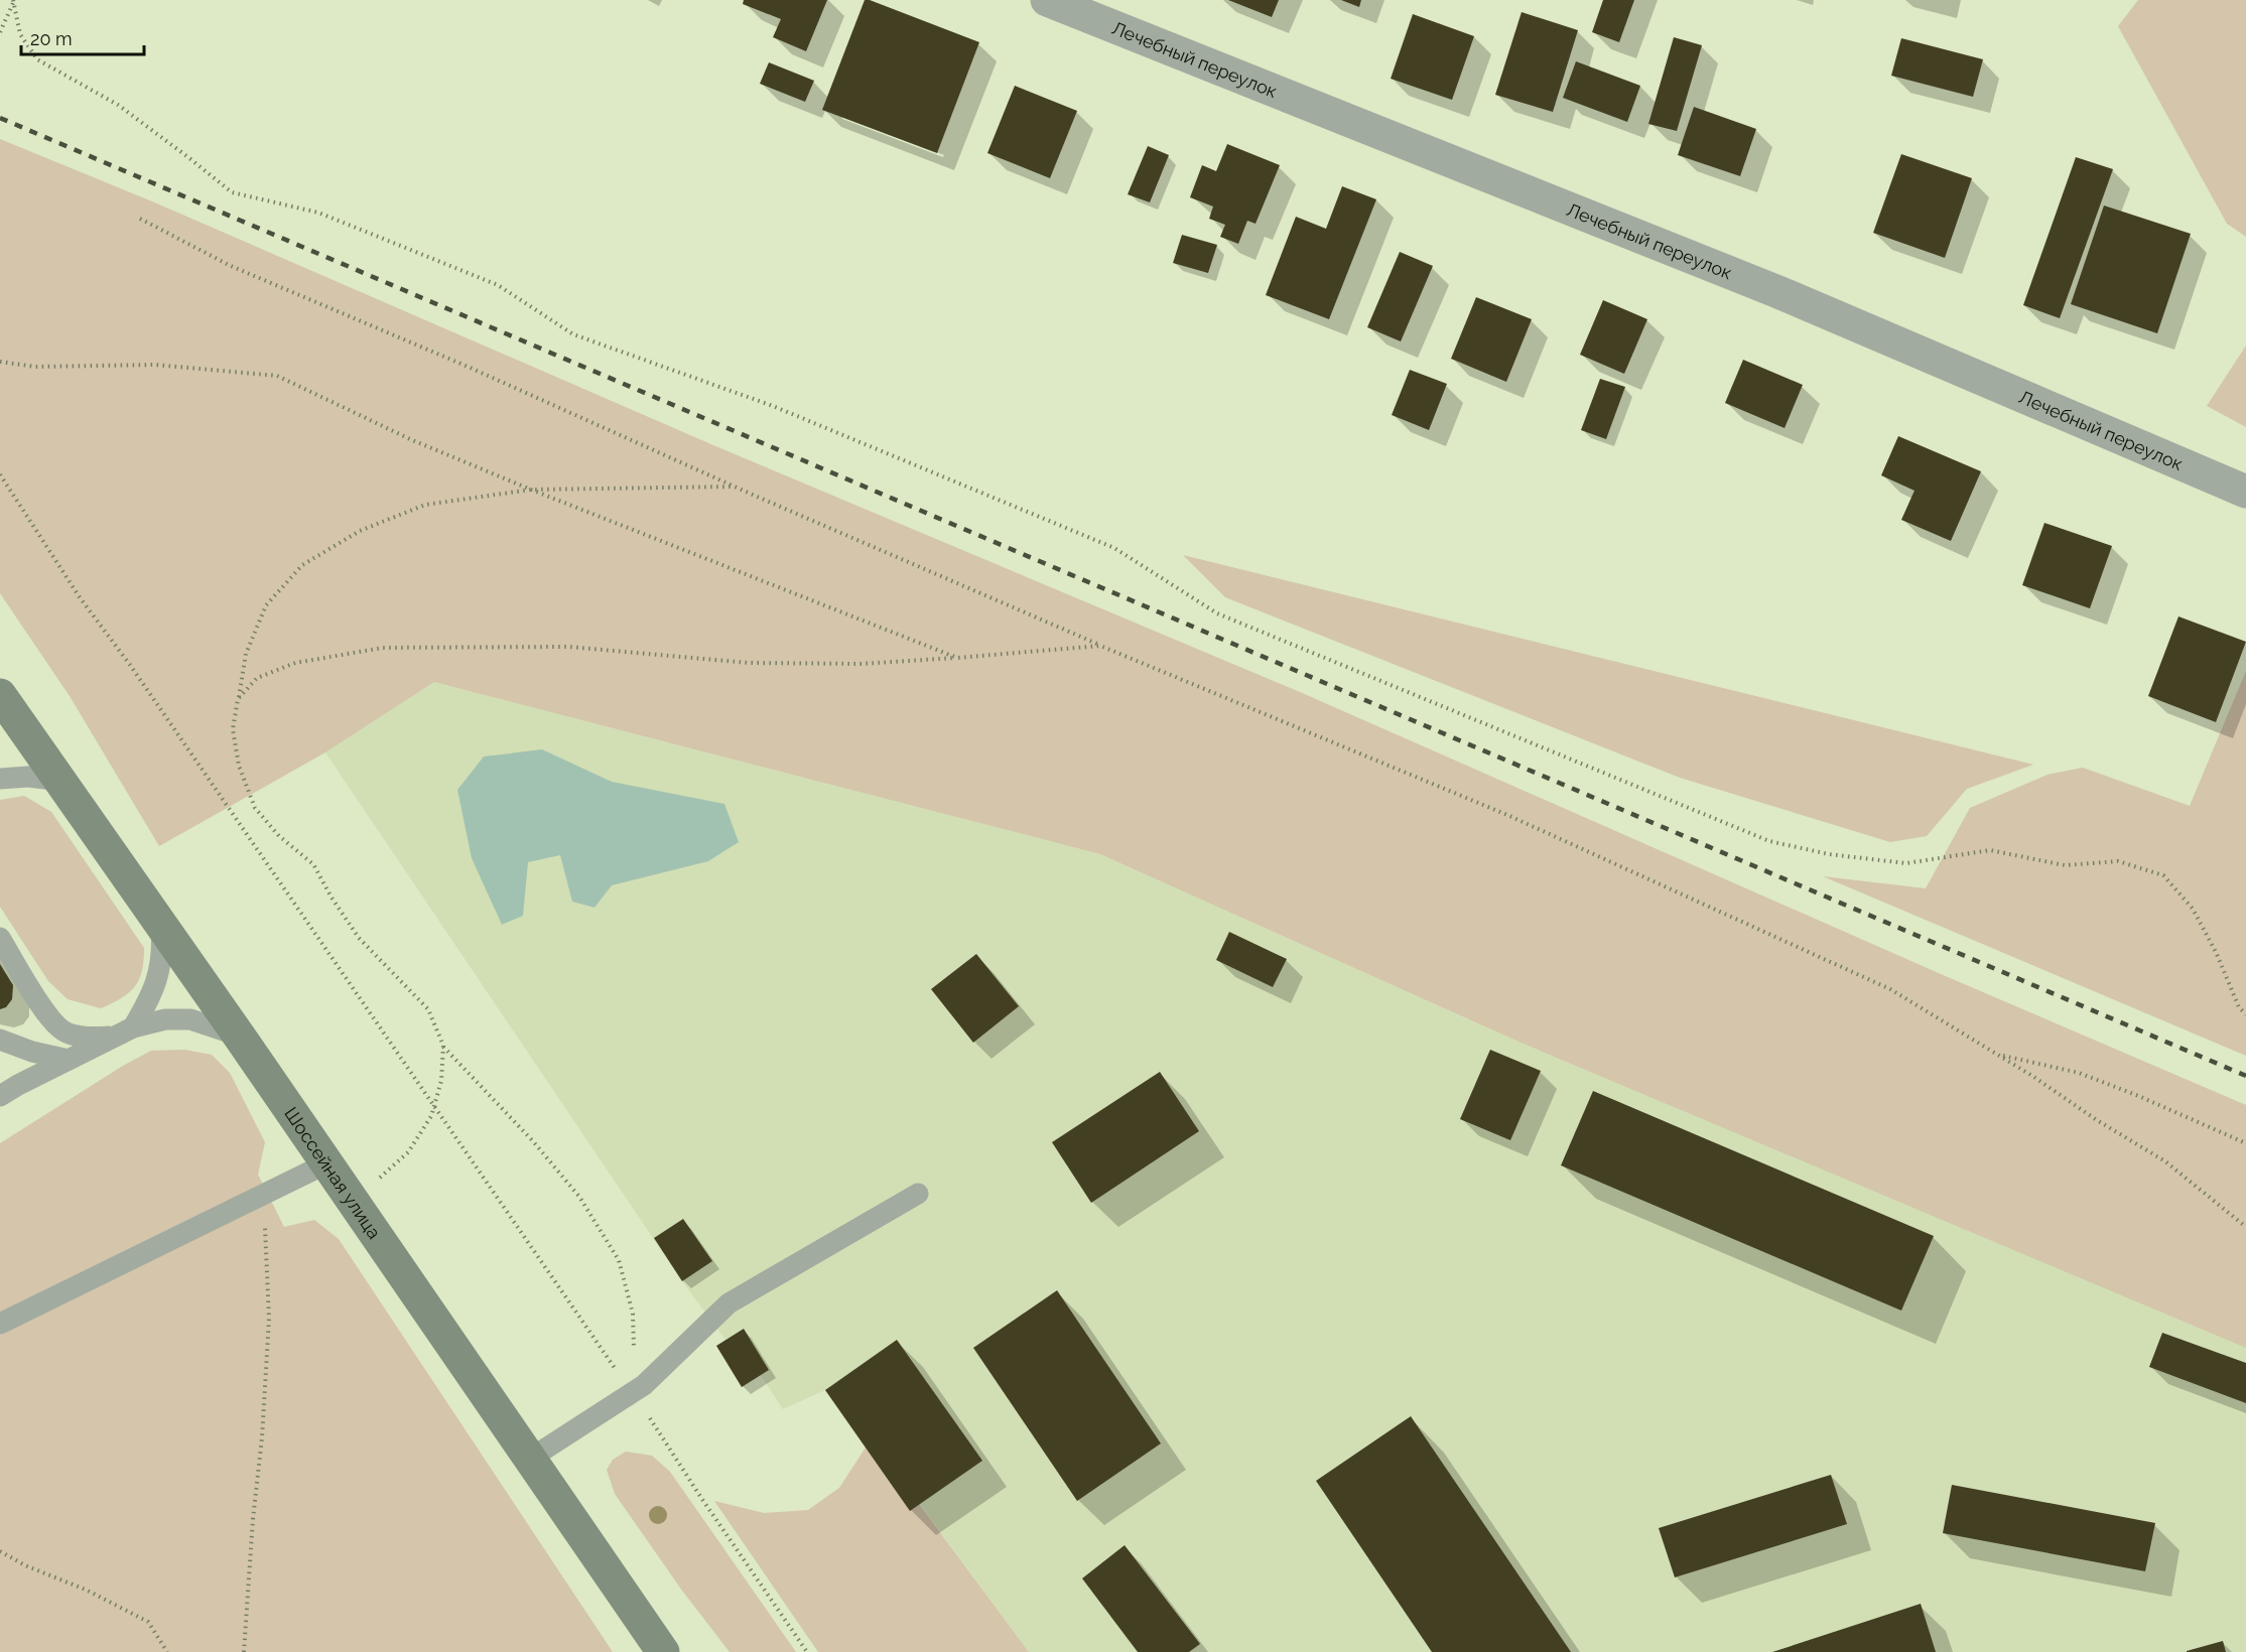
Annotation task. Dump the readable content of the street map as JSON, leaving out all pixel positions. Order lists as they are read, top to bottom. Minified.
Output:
{"streets":{"main road":["Шоссейная улица"],"street":["Лечебный переулок"]},"scale_bar":"20 m"}
